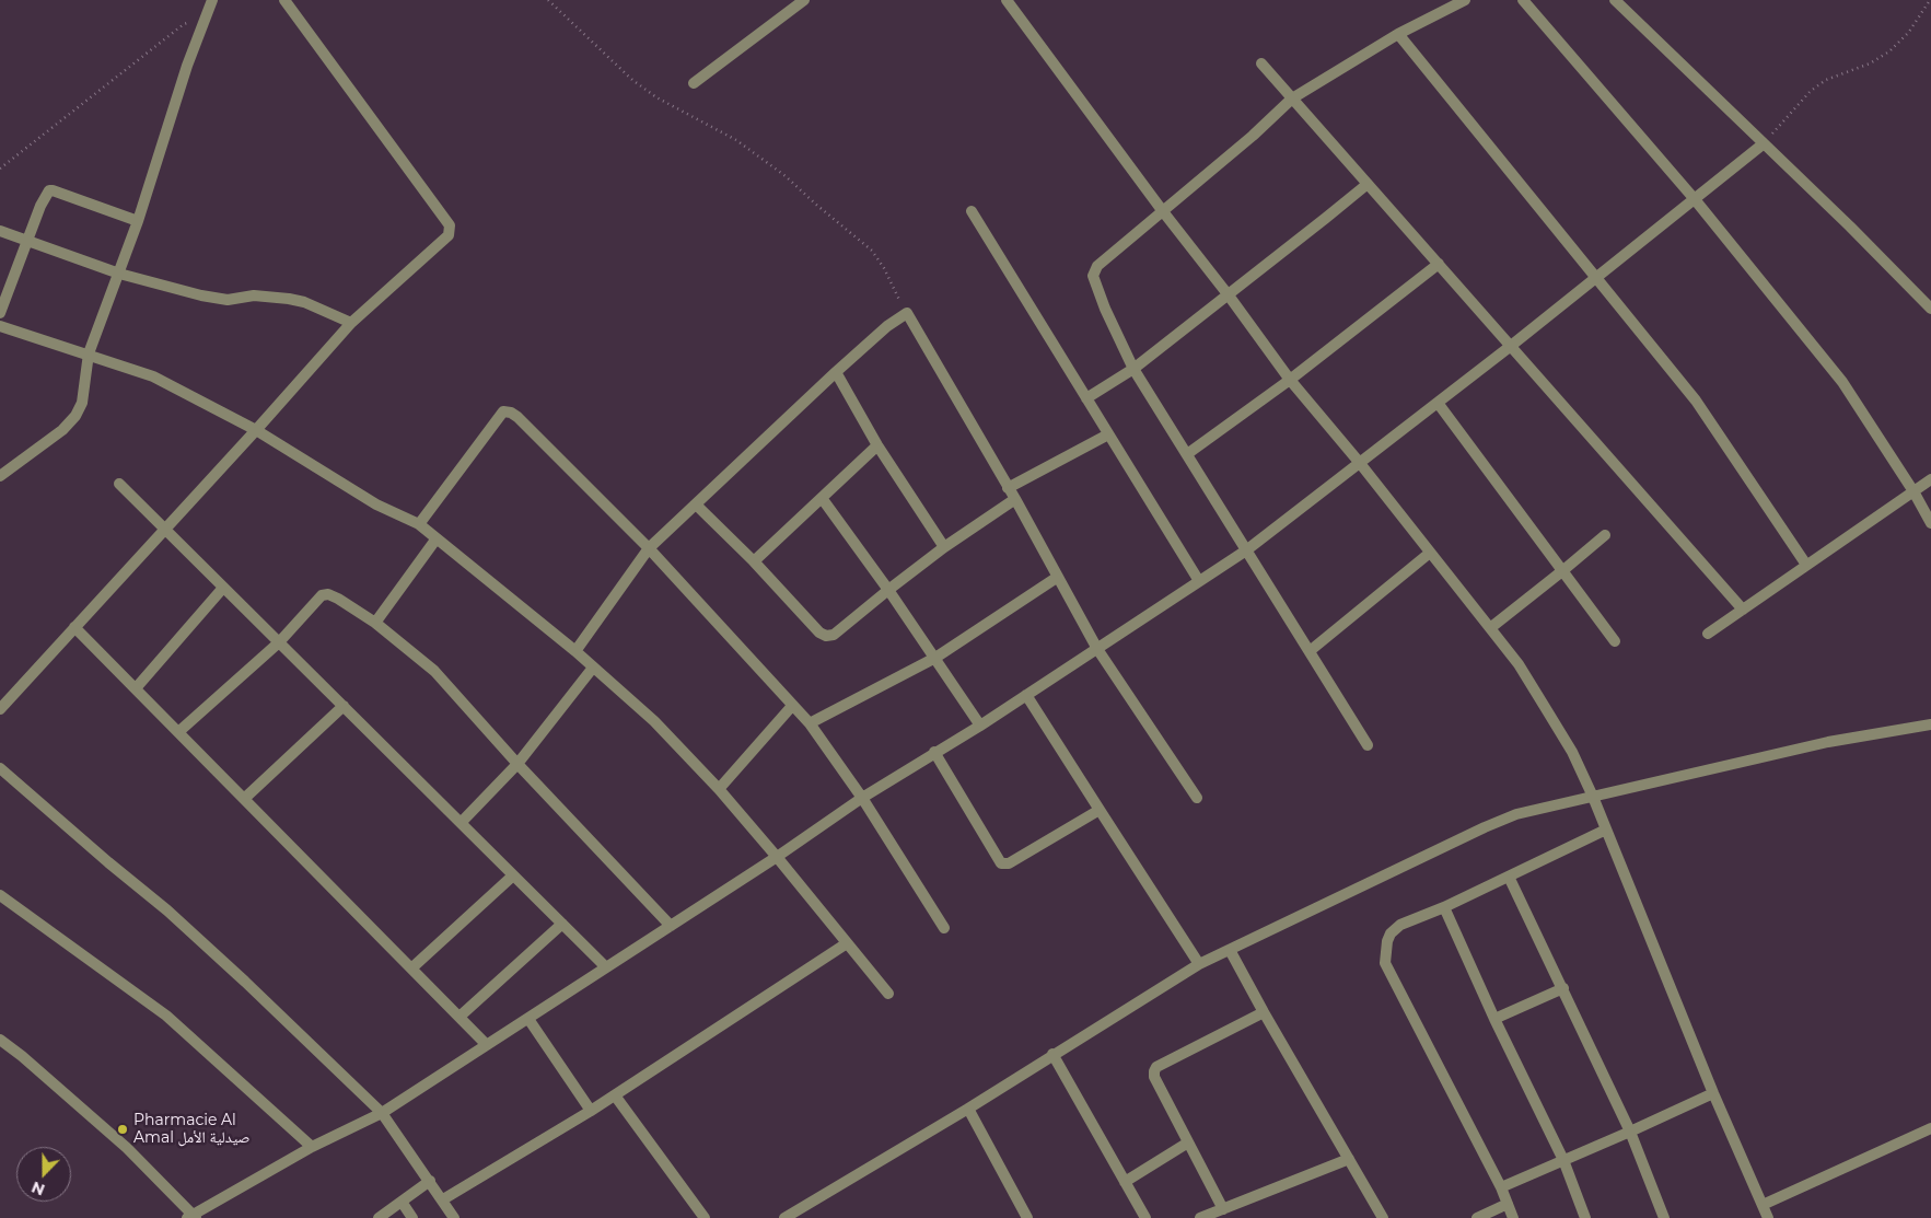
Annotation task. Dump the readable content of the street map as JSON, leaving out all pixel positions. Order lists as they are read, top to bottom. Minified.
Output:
{"places":["Pharmacie Al Amal صيدلية الأمل"],"north":"bottom"}
